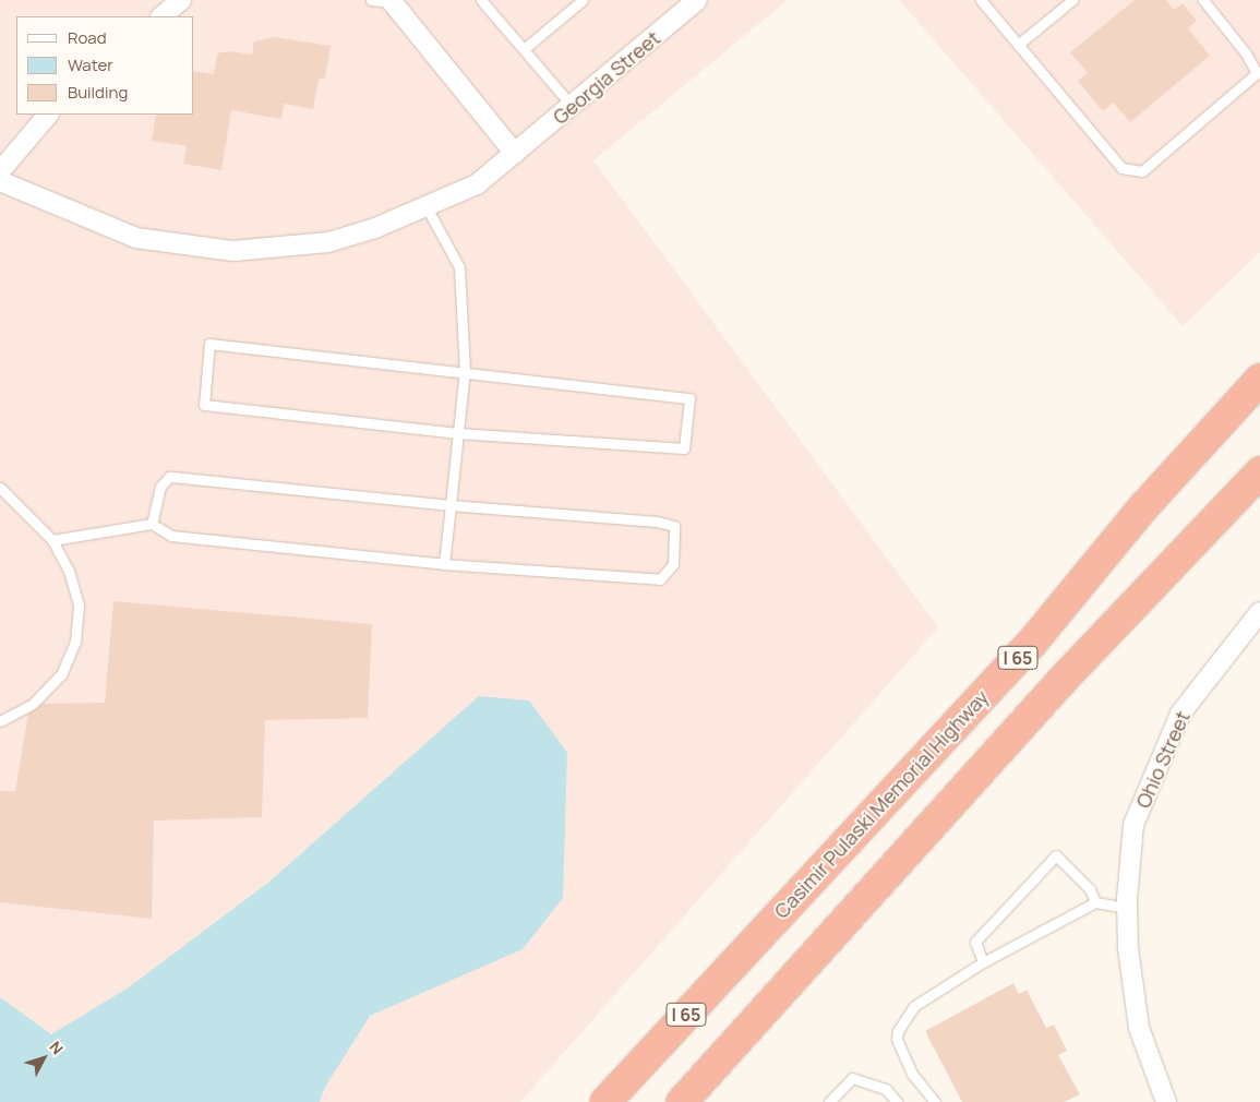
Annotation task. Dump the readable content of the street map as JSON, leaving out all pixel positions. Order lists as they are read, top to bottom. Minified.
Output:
{"streets":{"highway":["I 65","Casimir Pulaski Memorial Highway"],"street":["Georgia Street","Ohio Street"]},"legend":["Road","Water","Building"],"north":"top right"}
